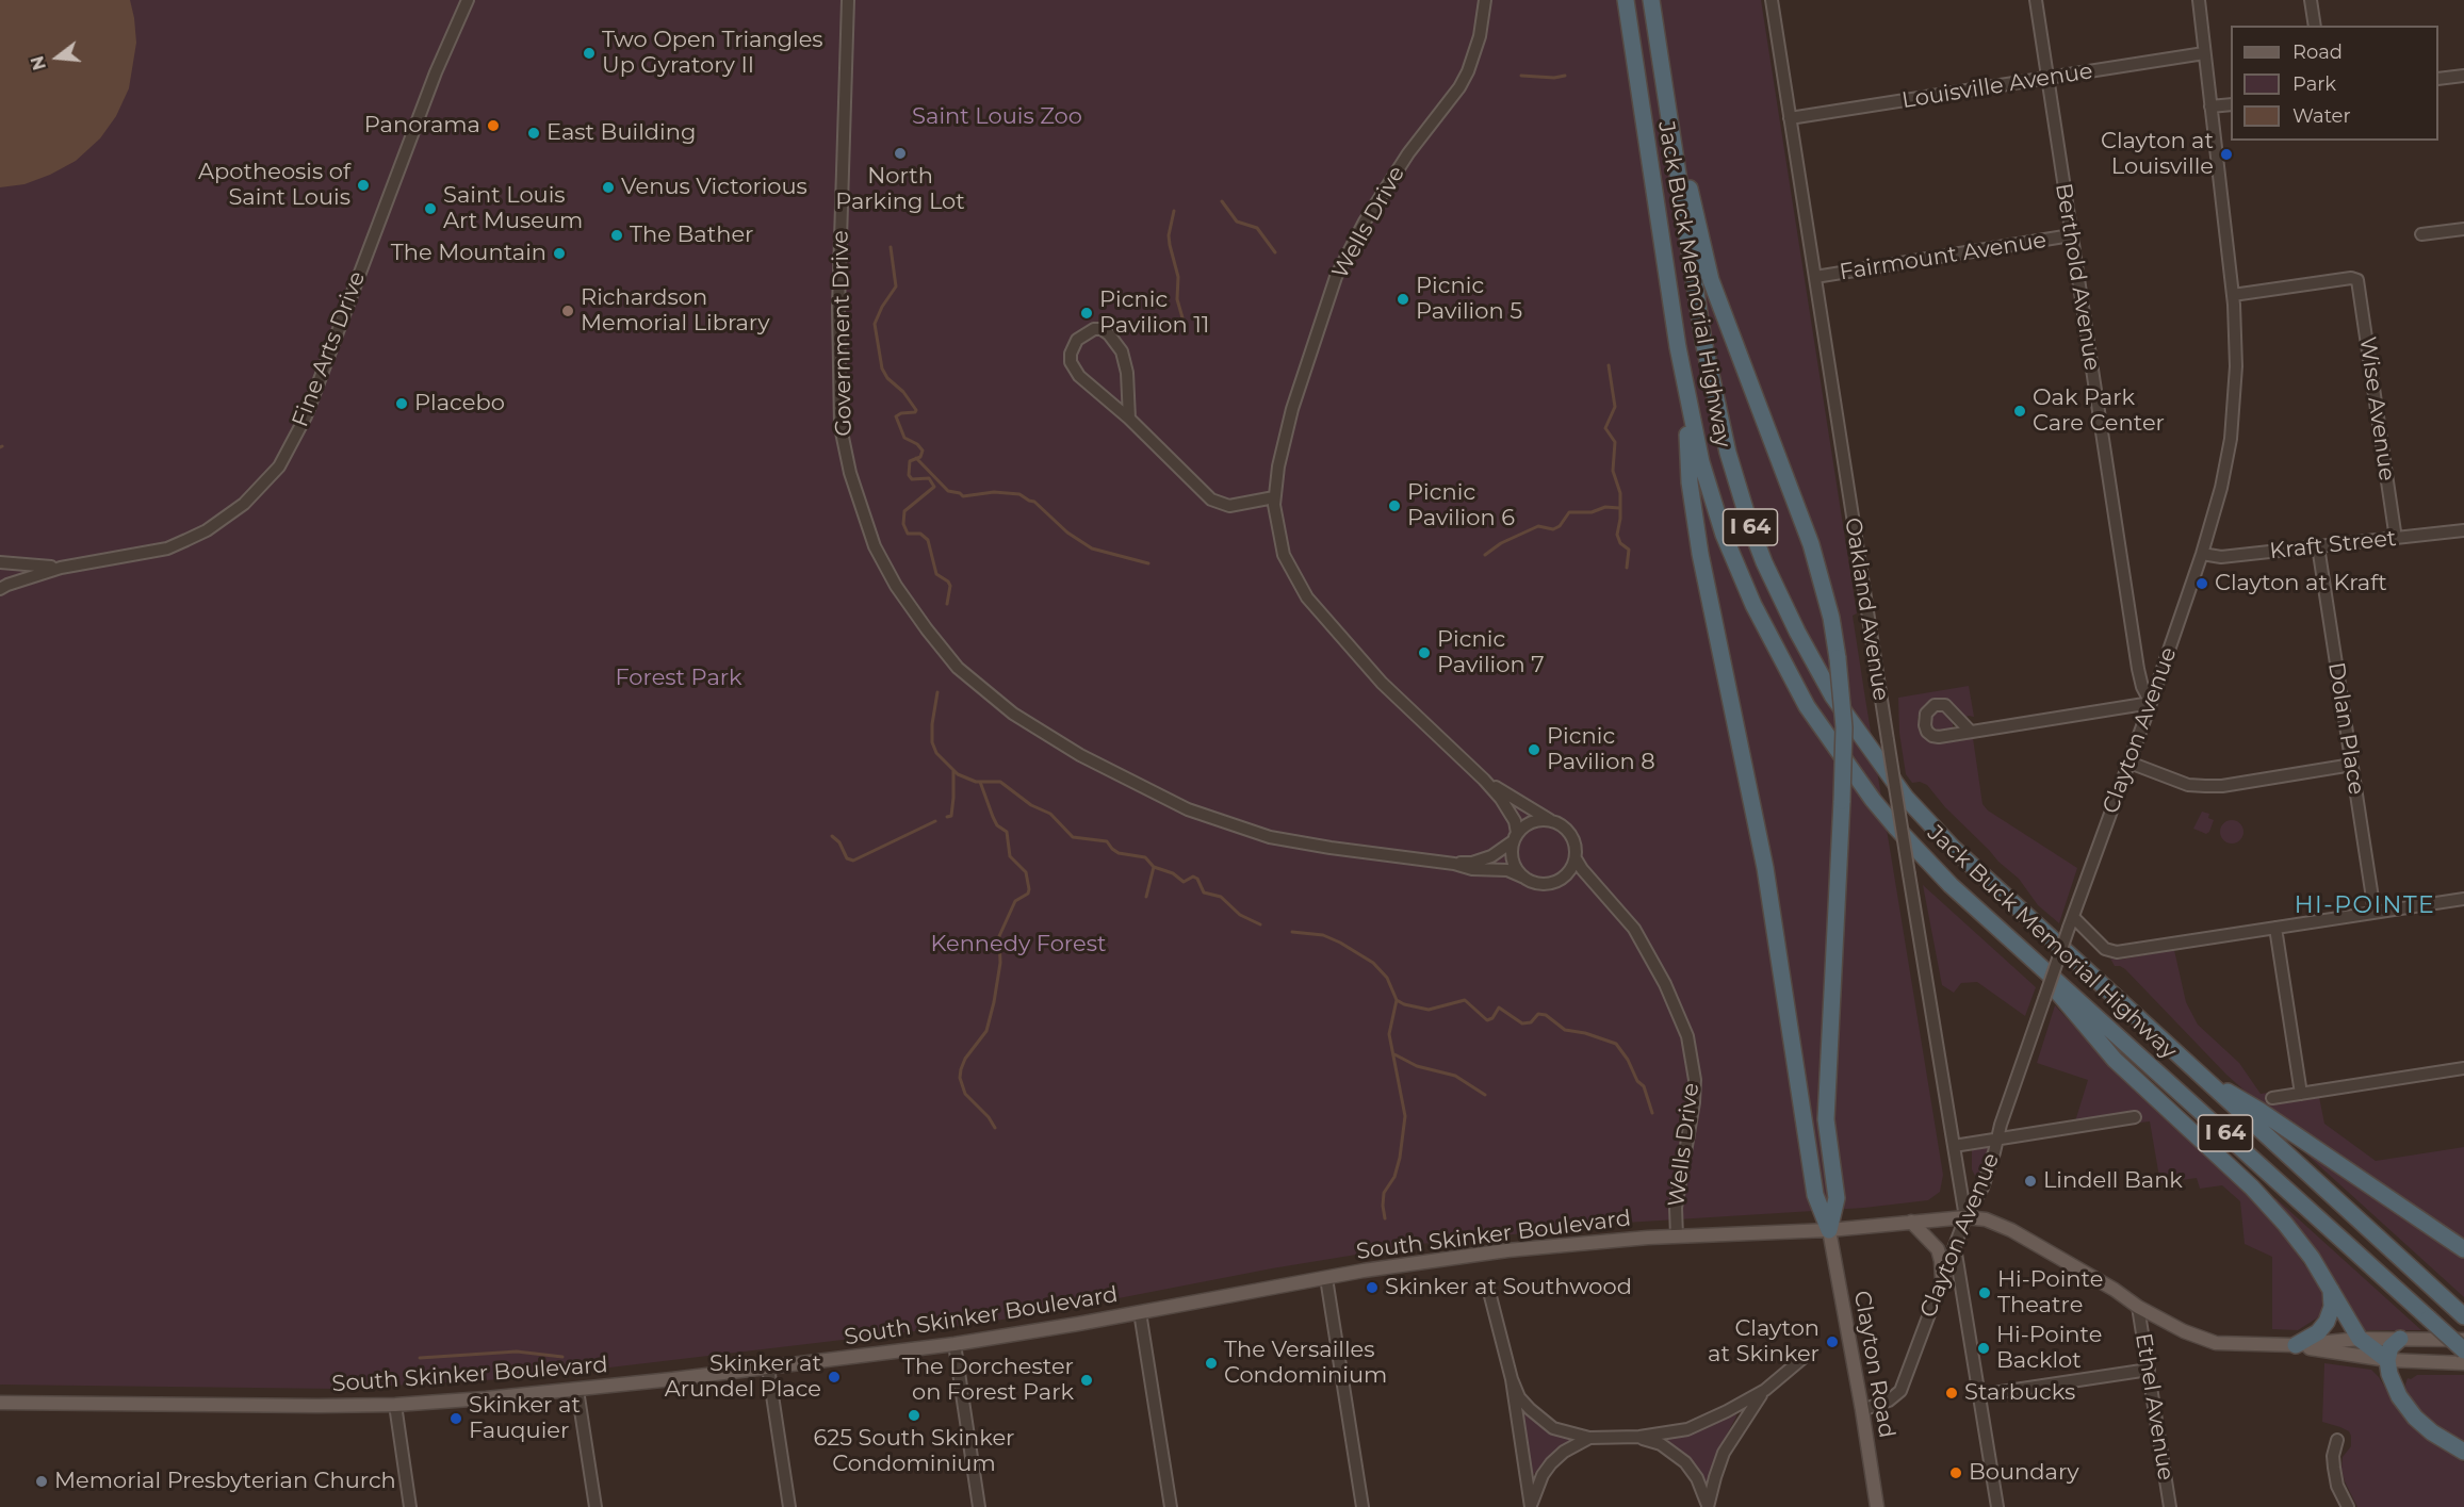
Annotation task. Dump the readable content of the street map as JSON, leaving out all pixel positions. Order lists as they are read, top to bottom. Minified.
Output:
{"streets":{"highway":["Jack Buck Memorial Highway","I 64"],"main road":["South Skinker Boulevard","Clayton Road"],"street":["Louisville Avenue","Wells Drive","Fairmount Avenue","Berthold Avenue","Government Drive","Fine Arts Drive","Wise Avenue","Kraft Street","Oakland Avenue","Dolan Place","Clayton Avenue","Ethel Avenue"]},"crossings":[["Louisville Avenue","Berthold Avenue"],["Louisville Avenue","Oakland Avenue"],["Louisville Avenue","Clayton Avenue"],["Wells Drive","Government Drive"],["Wells Drive","South Skinker Boulevard"],["Fairmount Avenue","Berthold Avenue"],["Fairmount Avenue","Oakland Avenue"],["Berthold Avenue","Clayton Avenue"],["Wise Avenue","Kraft Street"],["Wise Avenue","Clayton Avenue"],["Kraft Street","Dolan Place"],["Kraft Street","Clayton Avenue"],["Oakland Avenue","Clayton Avenue"],["Oakland Avenue","South Skinker Boulevard"],["Clayton Avenue","South Skinker Boulevard"],["Clayton Avenue","Clayton Road"],["South Skinker Boulevard","Clayton Road"],["South Skinker Boulevard","Ethel Avenue"]],"districts":["HI-POINTE"],"parks":["Saint Louis Zoo","Forest Park","Kennedy Forest"],"places":["Two Open Triangles Up Gyratory II","Panorama","East Building","North Parking Lot","Clayton at Louisville","Apotheosis of Saint Louis","Venus Victorious","Saint Louis Art Museum","The Bather","The Mountain","Picnic Pavilion 5","Richardson Memorial Library","Picnic Pavilion 11","Placebo","Oak Park Care Center","Picnic Pavilion 6","Clayton at Kraft","Picnic Pavilion 7","Picnic Pavilion 8","Lindell Bank","Skinker at Southwood","Hi-Pointe Theatre","Clayton at Skinker","Hi-Pointe Backlot","The Versailles Condominium","Skinker at Arundel Place","The Dorchester on Forest Park","Starbucks","625 South Skinker Condominium","Skinker at Fauquier","Boundary","Memorial Presbyterian Church"],"legend":["Road","Park","Water"],"north":"left"}
